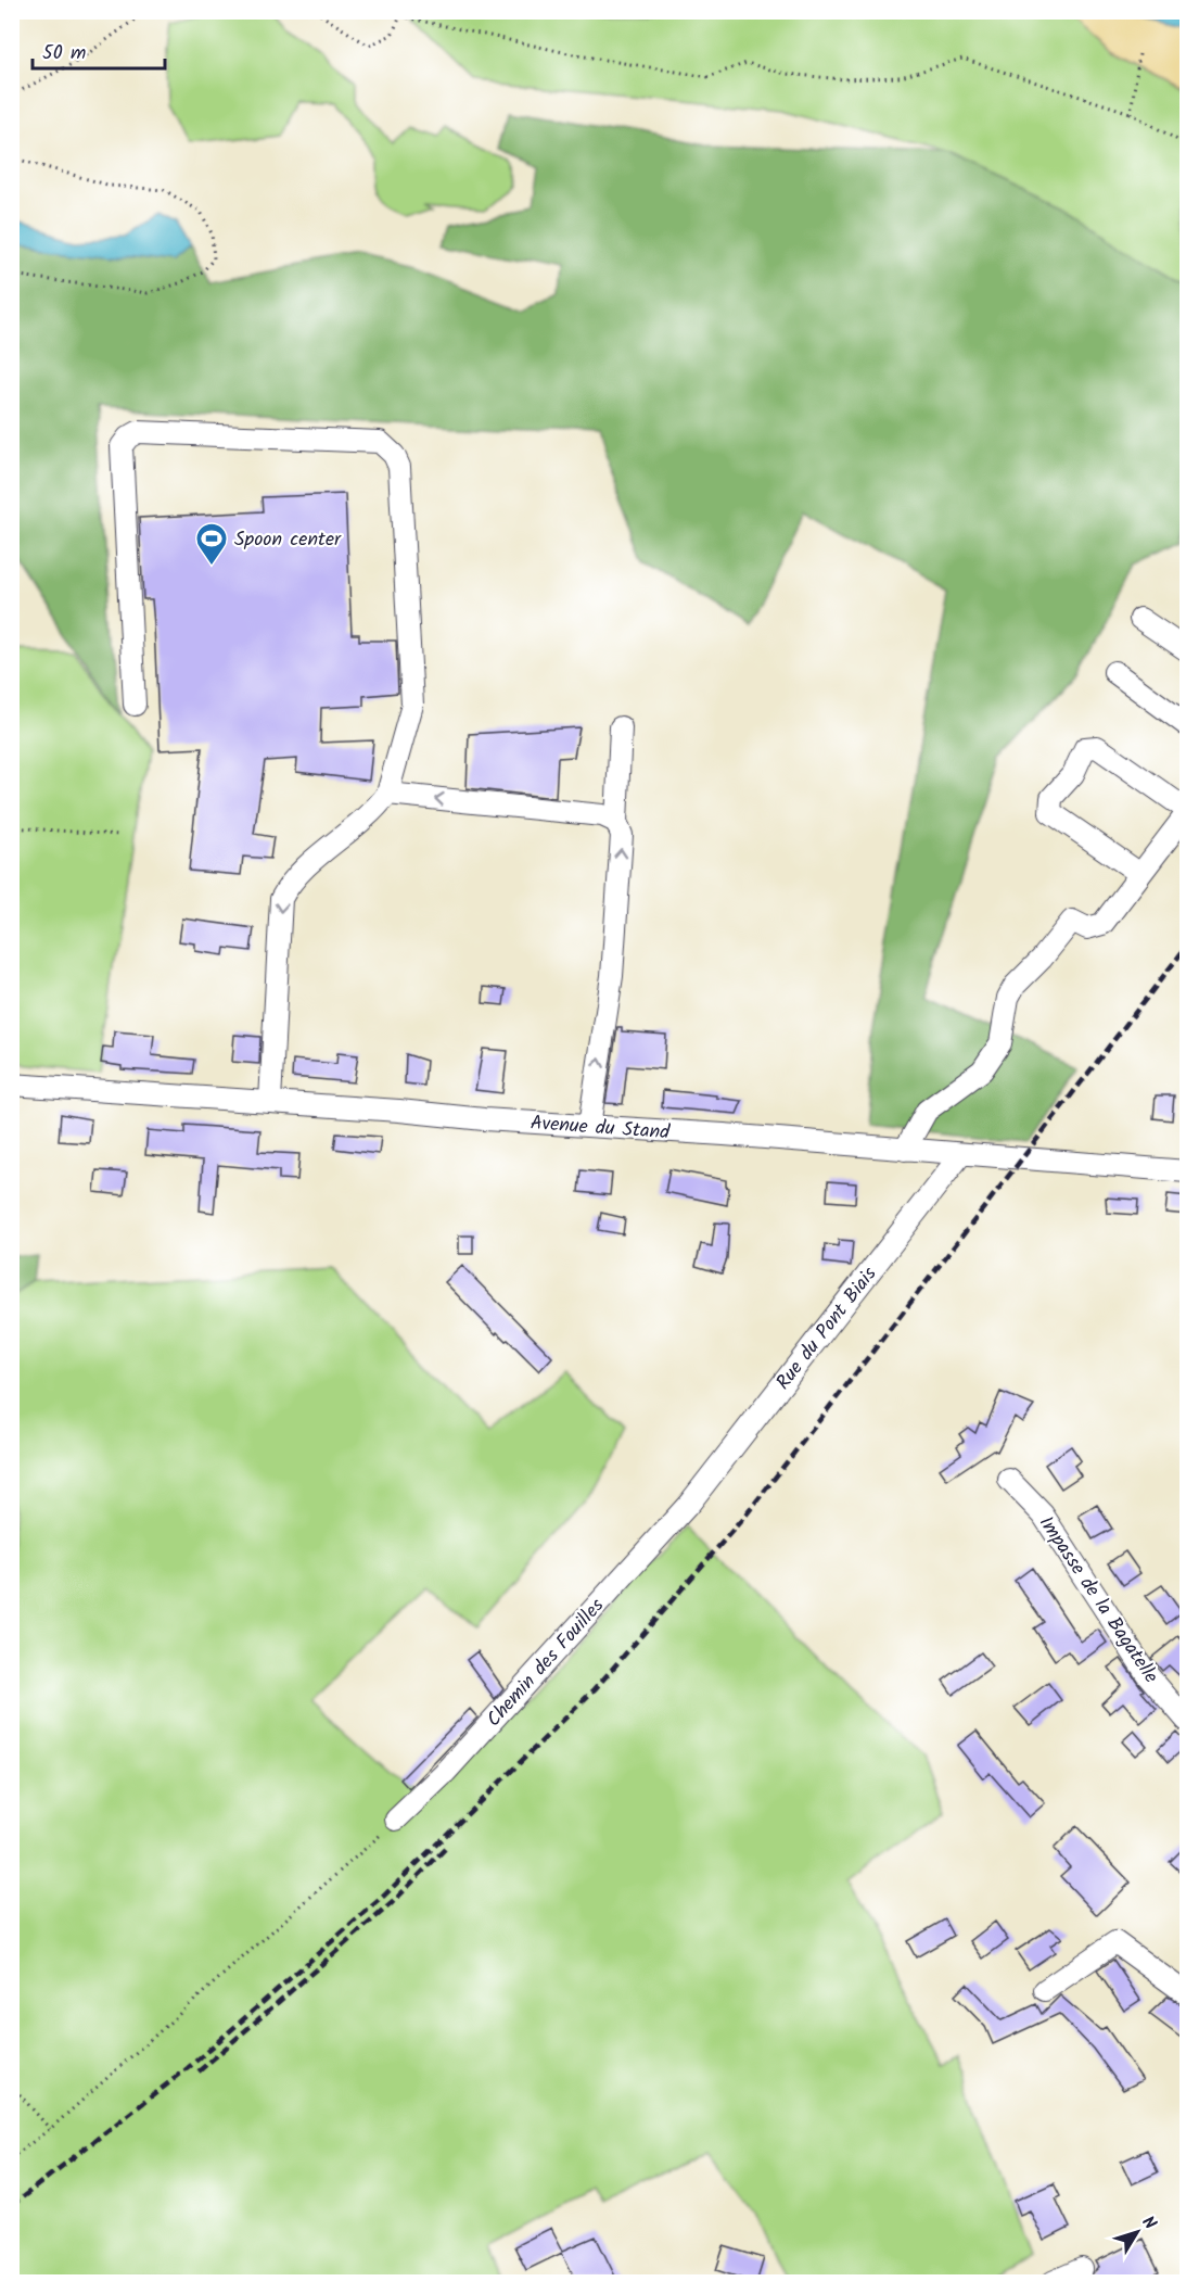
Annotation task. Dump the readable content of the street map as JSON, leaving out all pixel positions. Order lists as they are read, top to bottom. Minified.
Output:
{"streets":{"street":["Avenue du Stand","Rue du Pont Biais","Impasse de la Bagatelle","Chemin des Fouilles"]},"crossings":[["Avenue du Stand","Rue du Pont Biais"],["Rue du Pont Biais","Chemin des Fouilles"]],"places":{"sports":["Spoon center"]},"scale_bar":"50 m","north":"top right"}
